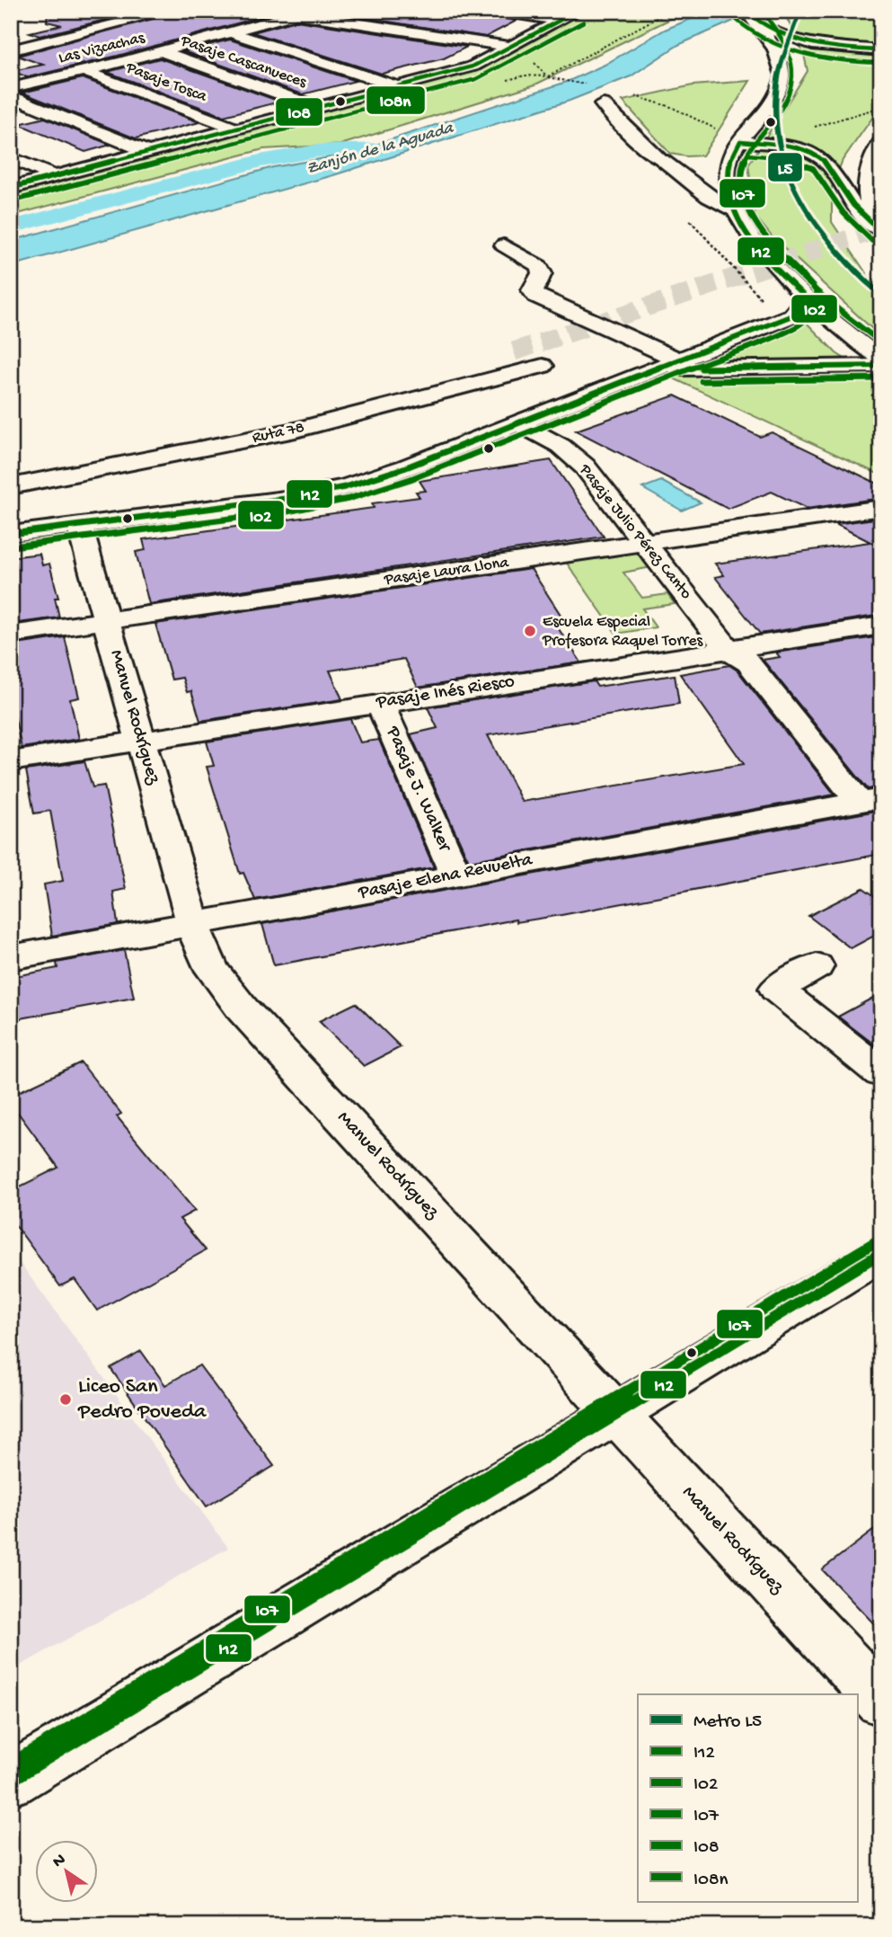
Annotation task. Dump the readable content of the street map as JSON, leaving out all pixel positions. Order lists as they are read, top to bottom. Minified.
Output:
{"streets":{"main road":["Las Vizcachas","Pasaje Cascanueces","Pasaje Tosca","Ruta 78","Pasaje Julio Pérez Canto","Pasaje Laura Llona","Pasaje Inés Riesco","Manuel Rodríguez","Pasaje J. Walker","Pasaje Elena Revuelta"]},"crossings":[["Las Vizcachas","Pasaje Cascanueces"],["Las Vizcachas","Pasaje Tosca"],["Pasaje Julio Pérez Canto","Pasaje Laura Llona"],["Pasaje Julio Pérez Canto","Pasaje Inés Riesco"],["Pasaje Julio Pérez Canto","Pasaje Elena Revuelta"],["Pasaje Laura Llona","Manuel Rodríguez"],["Pasaje Inés Riesco","Manuel Rodríguez"],["Pasaje Inés Riesco","Pasaje J. Walker"],["Manuel Rodríguez","Pasaje Elena Revuelta"],["Pasaje J. Walker","Pasaje Elena Revuelta"]],"water":["Zanjón de la Aguada"],"places":["Escuela Especial Profesora Raquel Torres","Liceo San Pedro Poveda"],"lines":["metro line L5","transit line I07","transit line I08","transit line I08n","transit line I12","transit line I02"],"legend":["Metro L5","I12","I02","I07","I08","I08n"],"north":"top left"}
